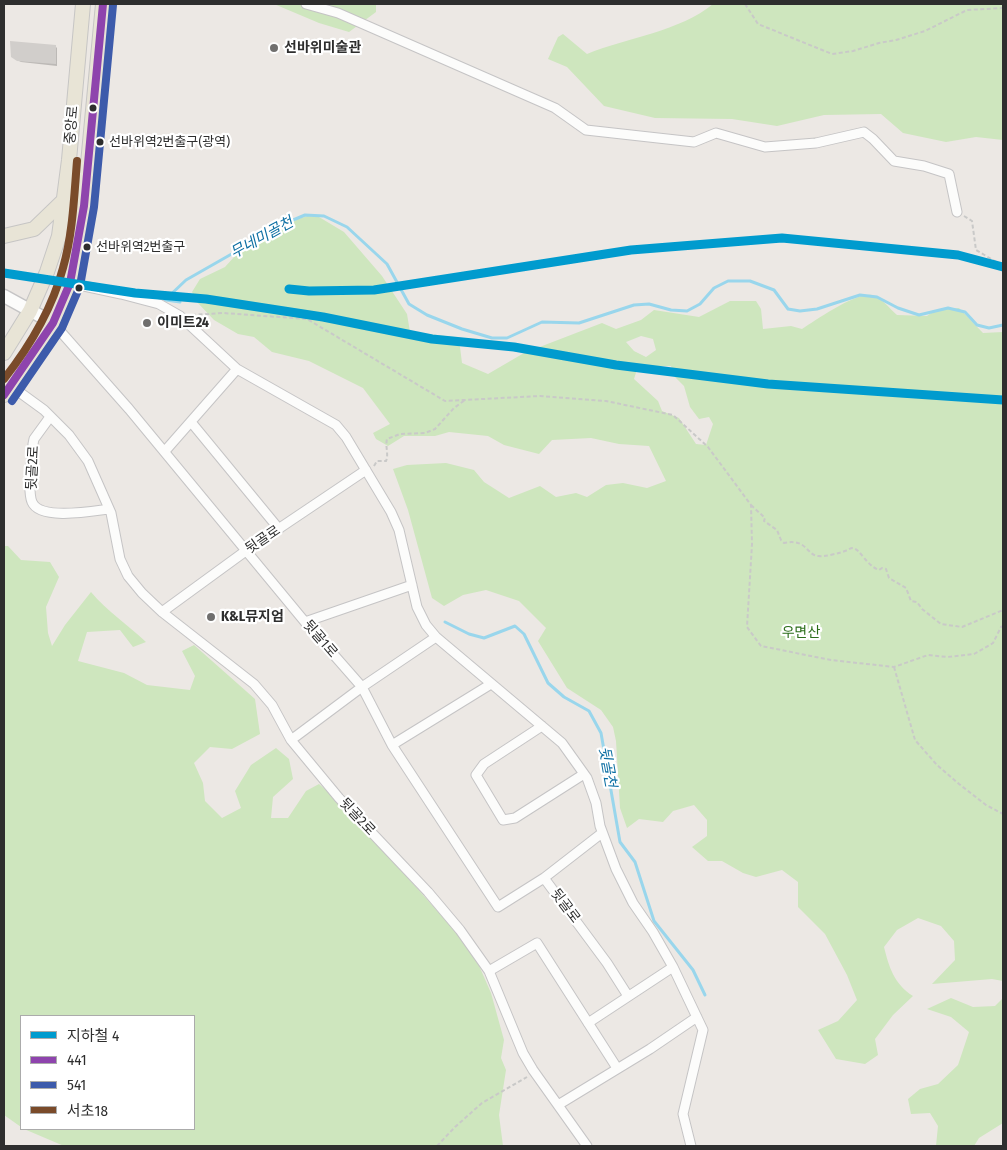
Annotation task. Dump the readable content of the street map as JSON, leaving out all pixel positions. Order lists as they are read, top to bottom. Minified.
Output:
{"streets":{"main road":["중앙로"],"street":["뒷골2로","뒷골로","뒷골1로"]},"crossings":[["중앙로","뒷골2로"],["중앙로","뒷골1로"],["뒷골2로","뒷골로"],["뒷골로","뒷골1로"]],"water":["무네미골천","뒷골천"],"parks":["우면산"],"places":["선바위미술관","선바위역2번출구(광역)","선바위역2번출구","이미트24","K&L뮤지엄"],"lines":["transit line 441","transit line 541","transit line 서초18","metro line 4"],"legend":["지하철 4","441","541","서초18"]}
